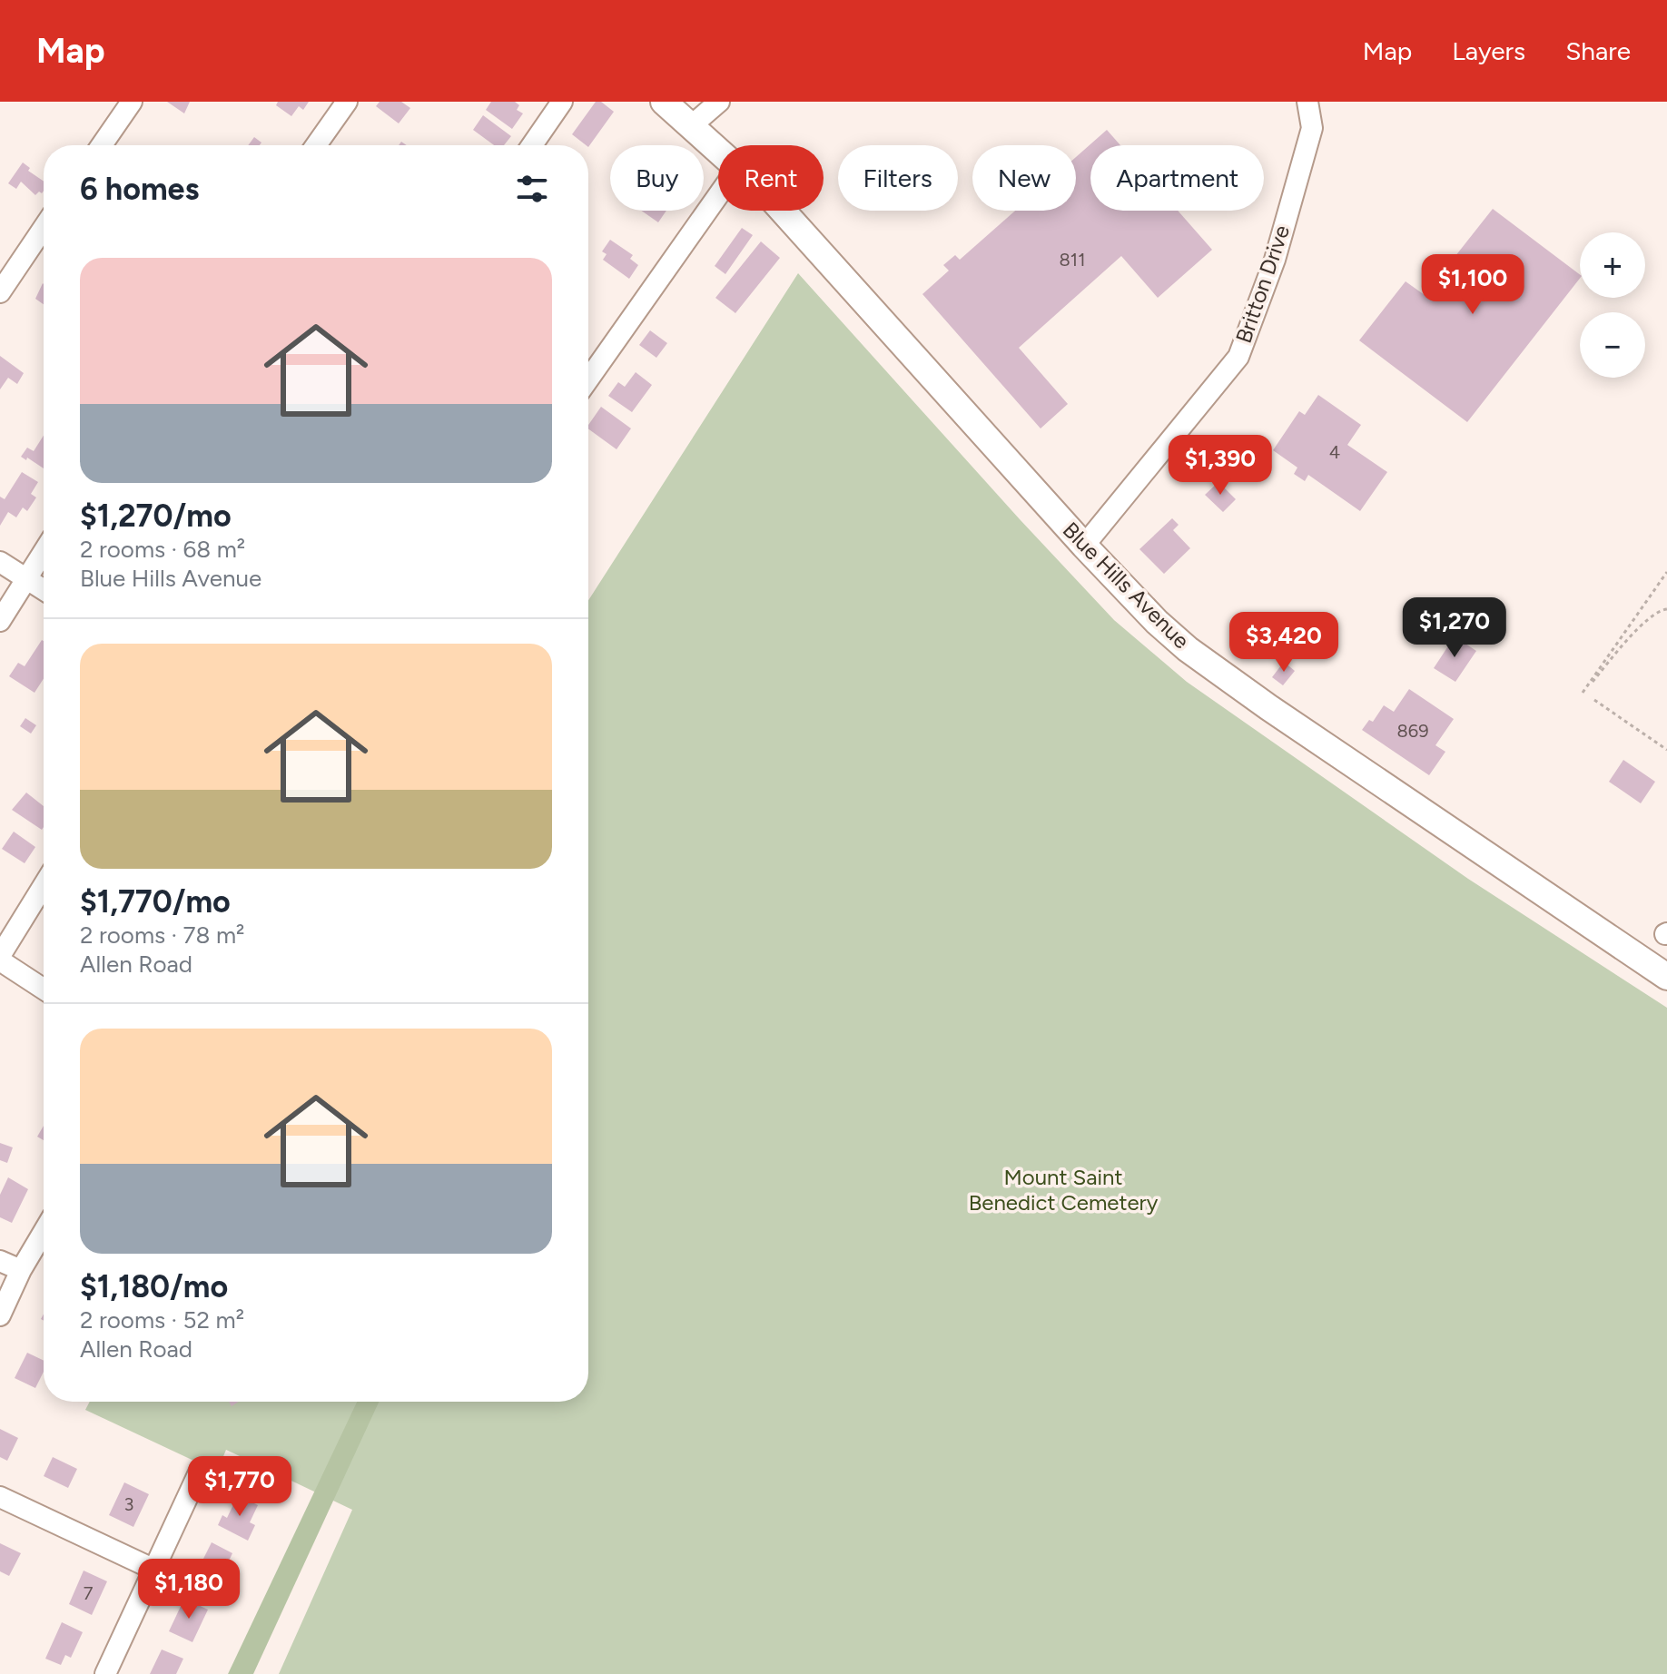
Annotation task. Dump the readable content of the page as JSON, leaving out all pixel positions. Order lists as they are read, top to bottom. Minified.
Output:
{"streets":{"main road":["Blue Hills Avenue"],"street":["Britton Drive"]},"crossings":[["Britton Drive","Blue Hills Avenue"]],"parks":["Mount Saint Benedict Cemetery"],"house_numbers":["811","4","869","3","7"],"page":{"header":"Map","nav":["Map","Layers","Share"],"chip":["Buy","Rent","Filters","New","Apartment"],"heading":"6 homes","map_buttons":["+","−"],"list":[{"name":"$1,270/mo","note":"2 rooms · 68 m² · Blue Hills Avenue"},{"name":"$1,770/mo","note":"2 rooms · 78 m² · Allen Road"},{"name":"$1,180/mo","note":"2 rooms · 52 m² · Allen Road"}],"price":["$1,100","$1,390","$1,270","$3,420","$1,770","$1,180"]}}
